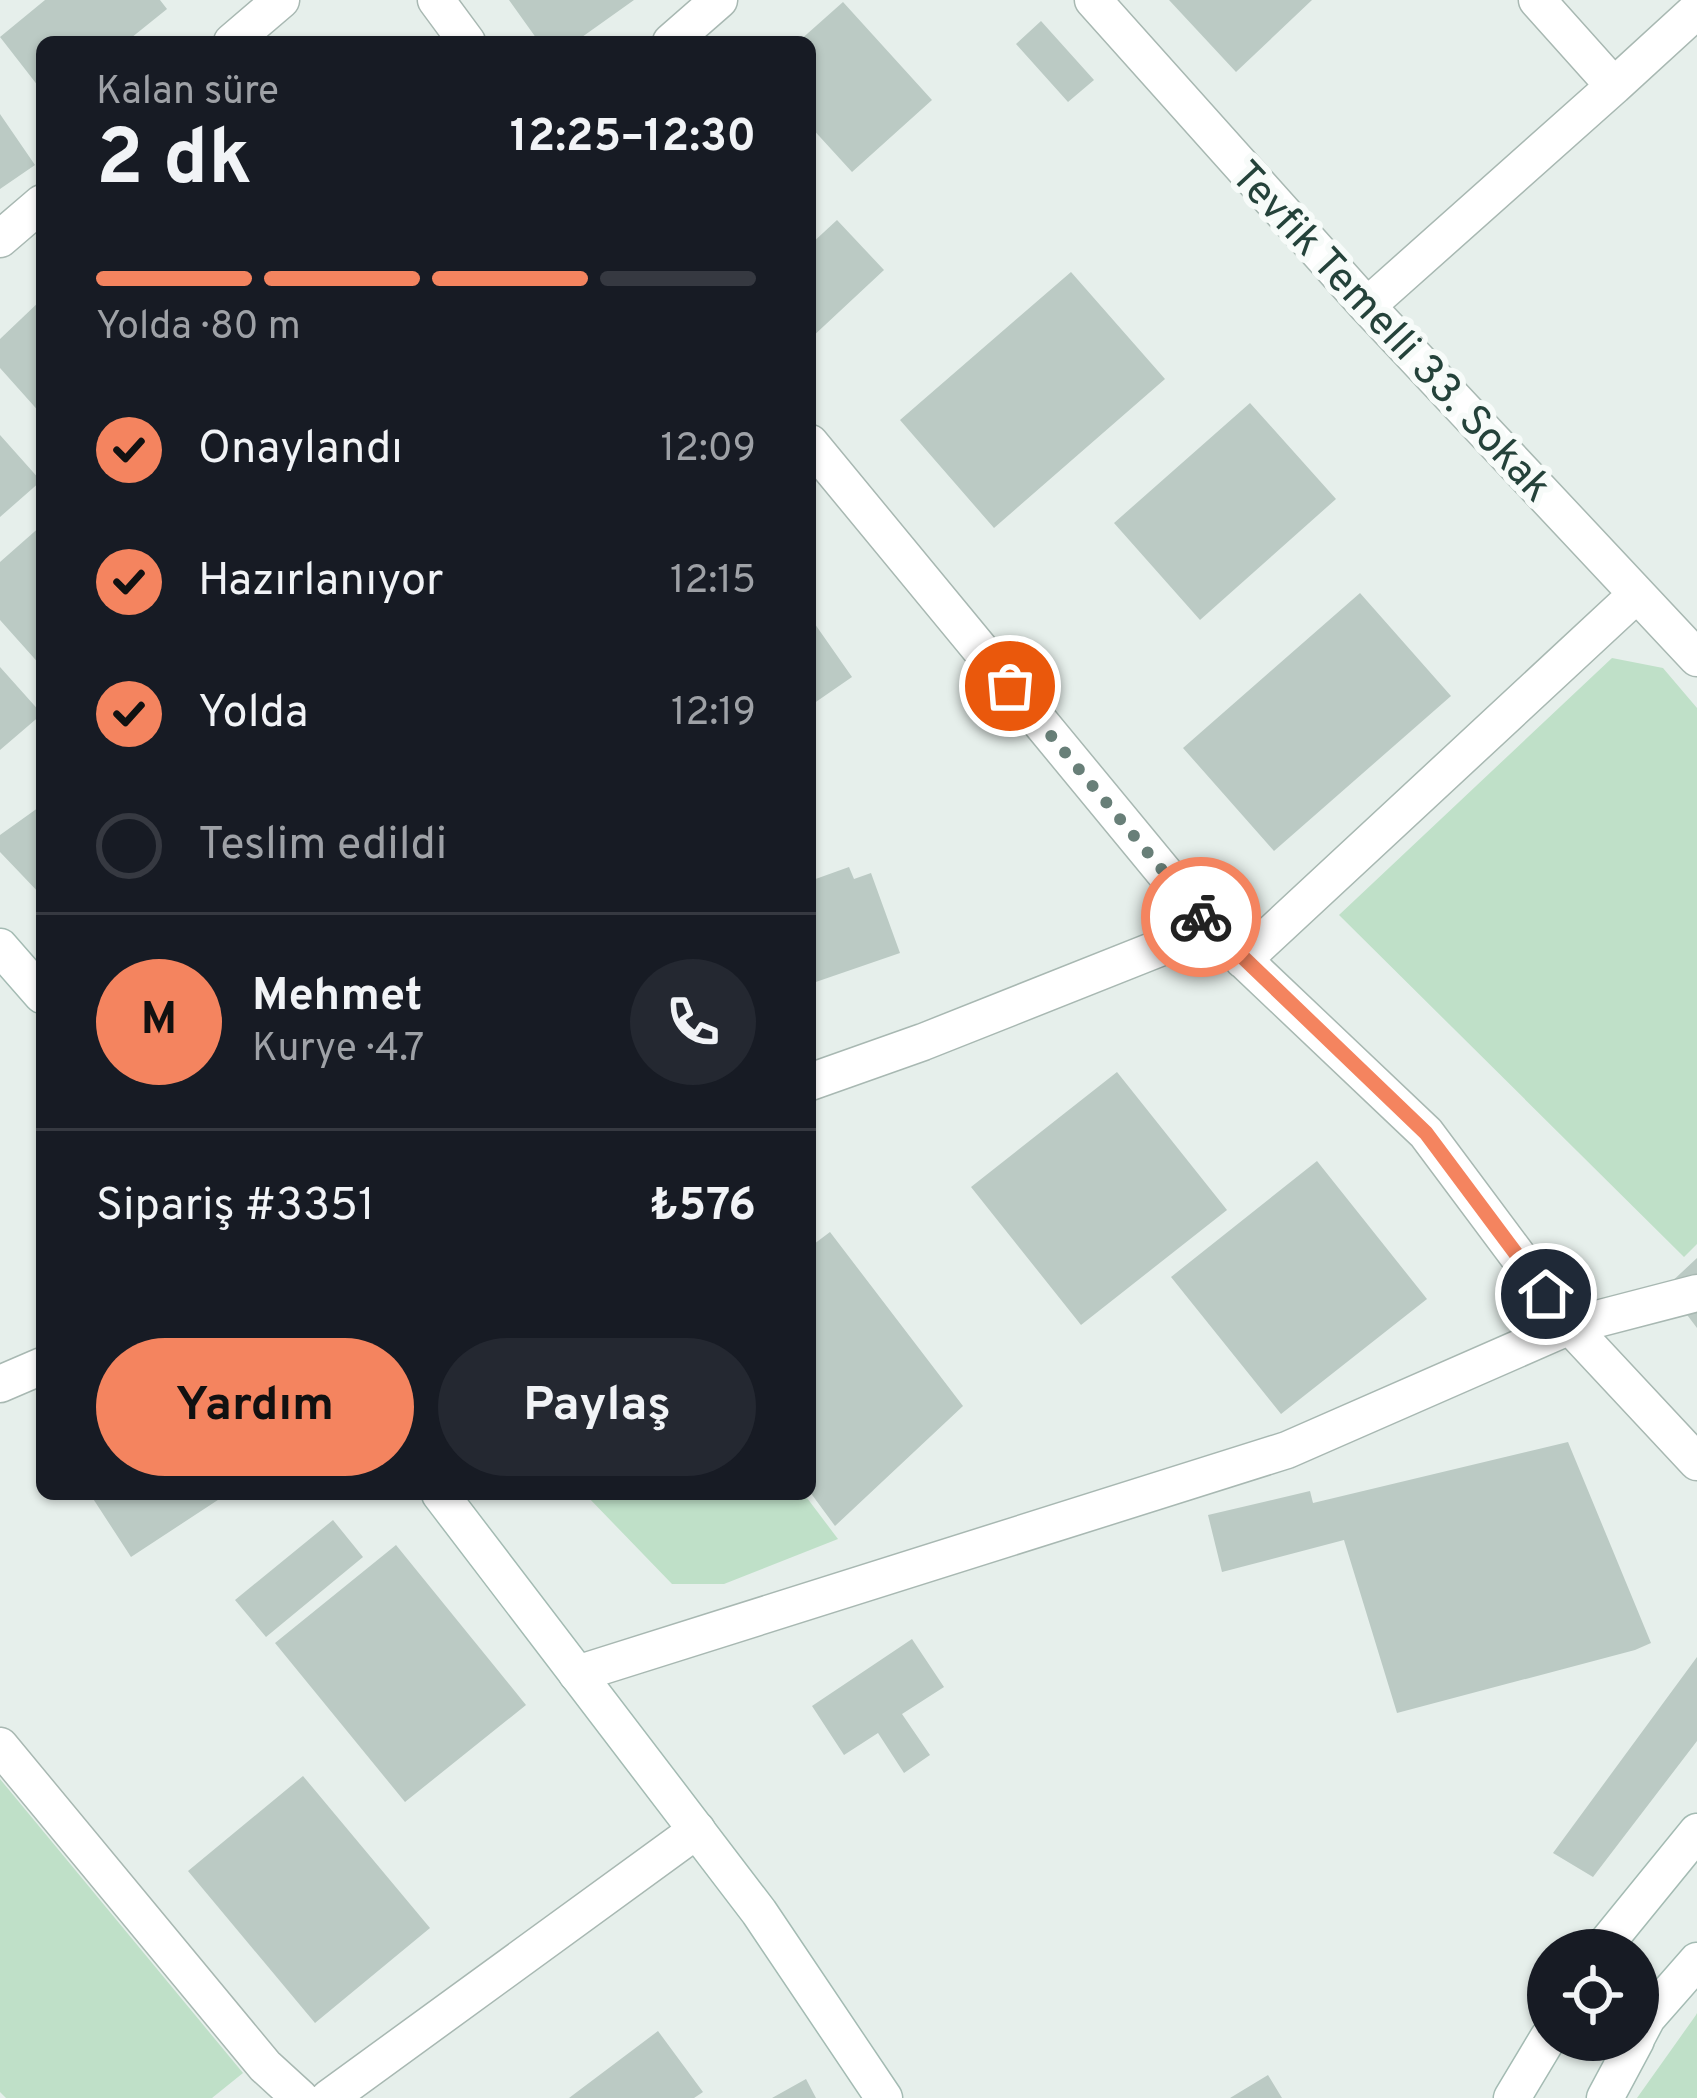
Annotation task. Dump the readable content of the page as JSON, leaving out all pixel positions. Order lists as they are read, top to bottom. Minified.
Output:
{"streets":{"street":["Tevfik Temelli 33. Sokak"]},"page":{"heading":["2 dk","Kalan süre","12:25–12:30"],"panel":["Mehmet","Kurye · 4.7","Sipariş #3351","₺576"],"bar":"Yolda · 80 m","list":[["Onaylandı","12:09"],["Hazırlanıyor","12:15"],["Yolda","12:19"],"Teslim edildi"],"round":"M","buttons":["Yardım","Paylaş"]}}
